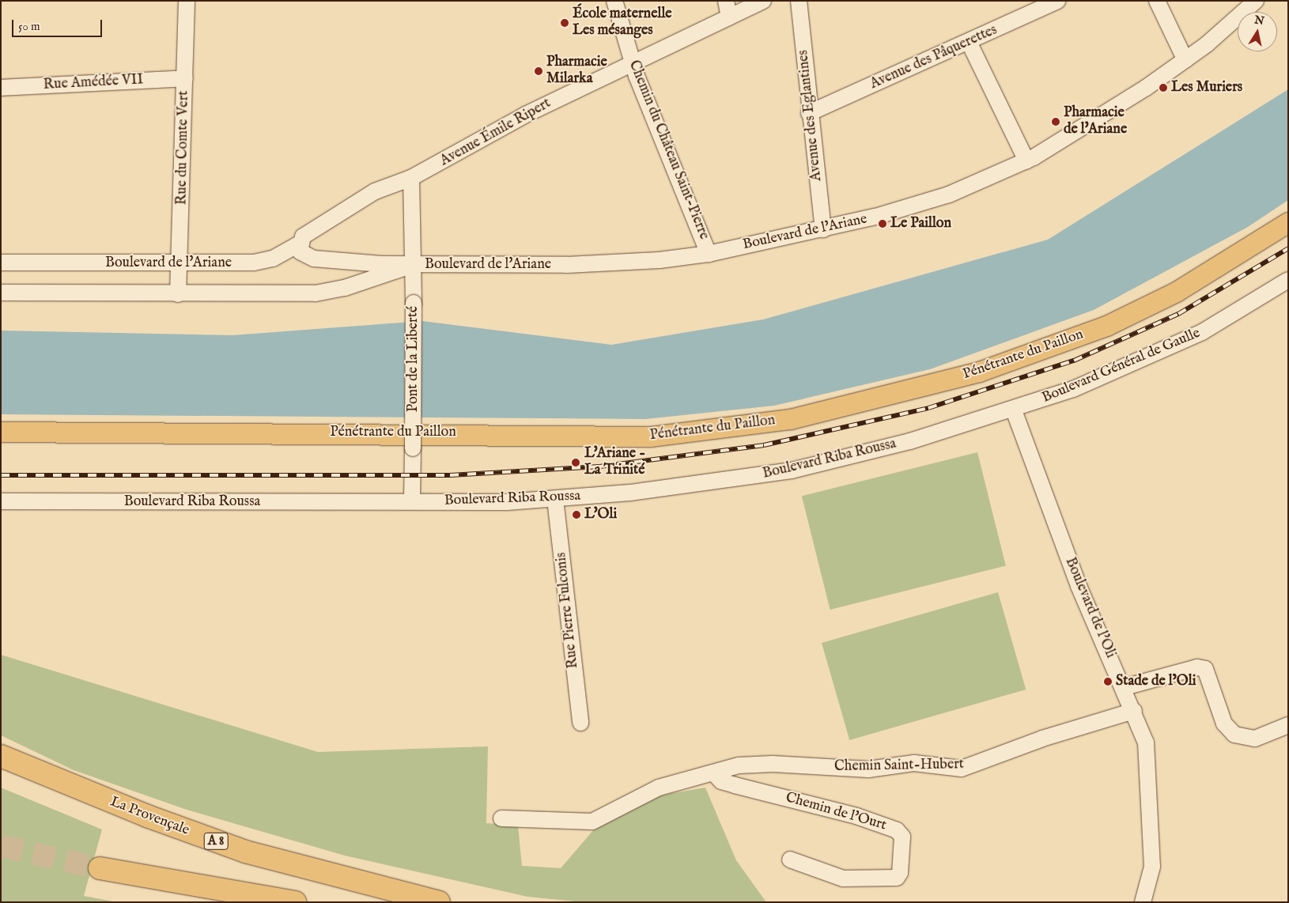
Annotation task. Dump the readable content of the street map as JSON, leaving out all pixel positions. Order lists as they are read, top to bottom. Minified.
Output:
{"streets":{"highway":["La Provençale","A 8"],"main road":["Pénétrante du Paillon"],"street":["Avenue des Pâquerettes","Rue Amédée VII","Avenue des Eglantines","Avenue Émile Ripert","Rue du Comte Vert","Chemin du Château Saint-Pierre","Boulevard de l'Ariane","Pont de la Liberté","Boulevard Général de Gaulle","Boulevard Riba Roussa","Boulevard de l'Oli","Rue Pierre Fulconis","Chemin Saint-Hubert","Chemin de l'Ourt"]},"crossings":[["Avenue des Pâquerettes","Avenue des Eglantines"],["Rue Amédée VII","Rue du Comte Vert"],["Avenue des Eglantines","Boulevard de l'Ariane"],["Avenue Émile Ripert","Chemin du Château Saint-Pierre"],["Avenue Émile Ripert","Boulevard de l'Ariane"],["Avenue Émile Ripert","Pont de la Liberté"],["Rue du Comte Vert","Boulevard de l'Ariane"],["Chemin du Château Saint-Pierre","Boulevard de l'Ariane"],["Boulevard de l'Ariane","Pont de la Liberté"],["Pont de la Liberté","Boulevard Riba Roussa"],["Boulevard Général de Gaulle","Boulevard Riba Roussa"],["Boulevard Général de Gaulle","Boulevard de l'Oli"],["Boulevard Riba Roussa","Boulevard de l'Oli"],["Boulevard Riba Roussa","Rue Pierre Fulconis"],["Boulevard de l'Oli","Chemin Saint-Hubert"],["Chemin Saint-Hubert","Chemin de l'Ourt"]],"places":["École maternelle Les mésanges","Pharmacie Milarka","Les Muriers","Pharmacie de l'Ariane","Le Paillon","L'Ariane - La Trinité","L'Oli","Stade de l’Oli"],"scale_bar":"50 m","north":"top"}
